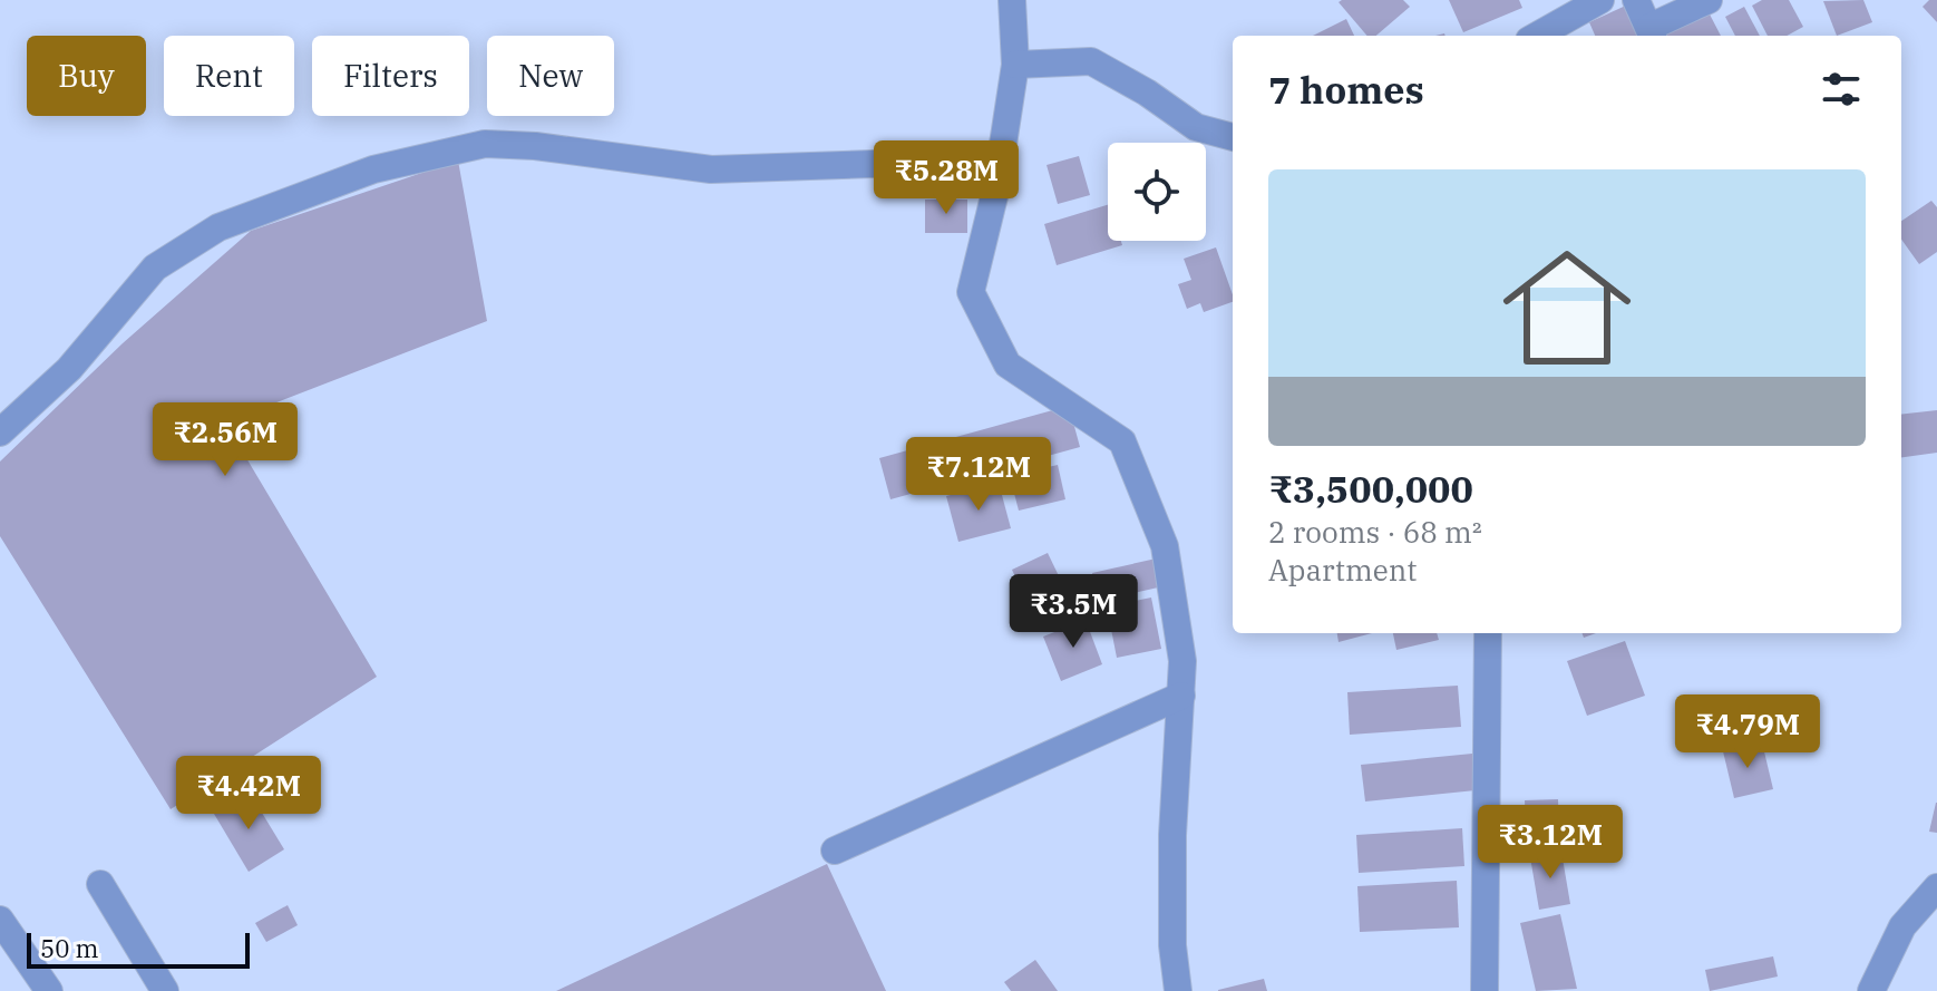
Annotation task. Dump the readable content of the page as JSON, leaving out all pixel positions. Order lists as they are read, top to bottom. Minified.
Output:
{"scale_bar":"50 m","page":{"chip":["Buy","Rent","Filters","New"],"heading":"7 homes","price":["₹5.28M","₹2.56M","₹7.12M","₹3.5M","₹4.79M","₹4.42M","₹3.12M"],"list":[{"name":"₹3,500,000","note":"2 rooms · 68 m² · Apartment"}],"scale":"50 m"}}
